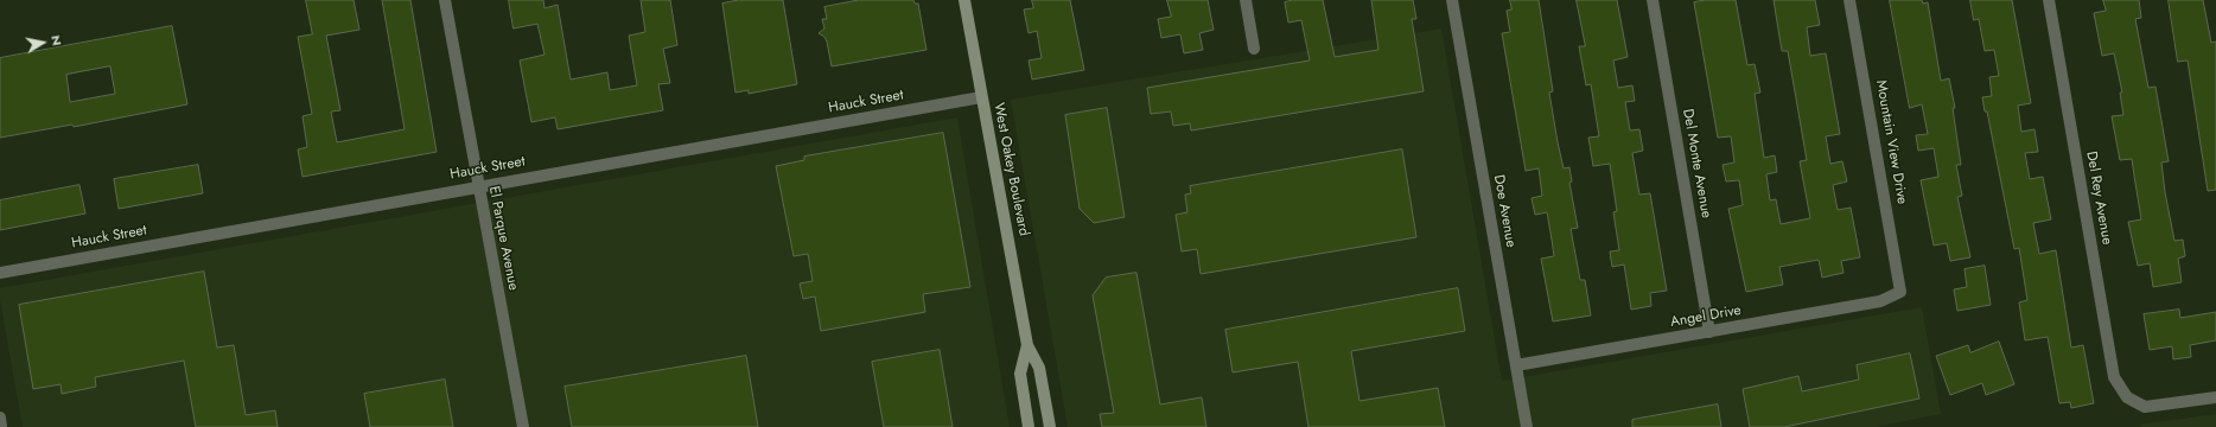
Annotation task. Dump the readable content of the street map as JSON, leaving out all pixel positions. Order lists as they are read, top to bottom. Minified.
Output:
{"streets":{"main road":["West Oakey Boulevard"],"street":["Hauck Street","Mountain View Drive","Del Monte Avenue","Del Rey Avenue","Doe Avenue","El Parque Avenue","Angel Drive"]},"crossings":[["Hauck Street","West Oakey Boulevard"],["Hauck Street","El Parque Avenue"],["Mountain View Drive","Angel Drive"],["Del Monte Avenue","Angel Drive"],["Doe Avenue","Angel Drive"]],"north":"right"}
